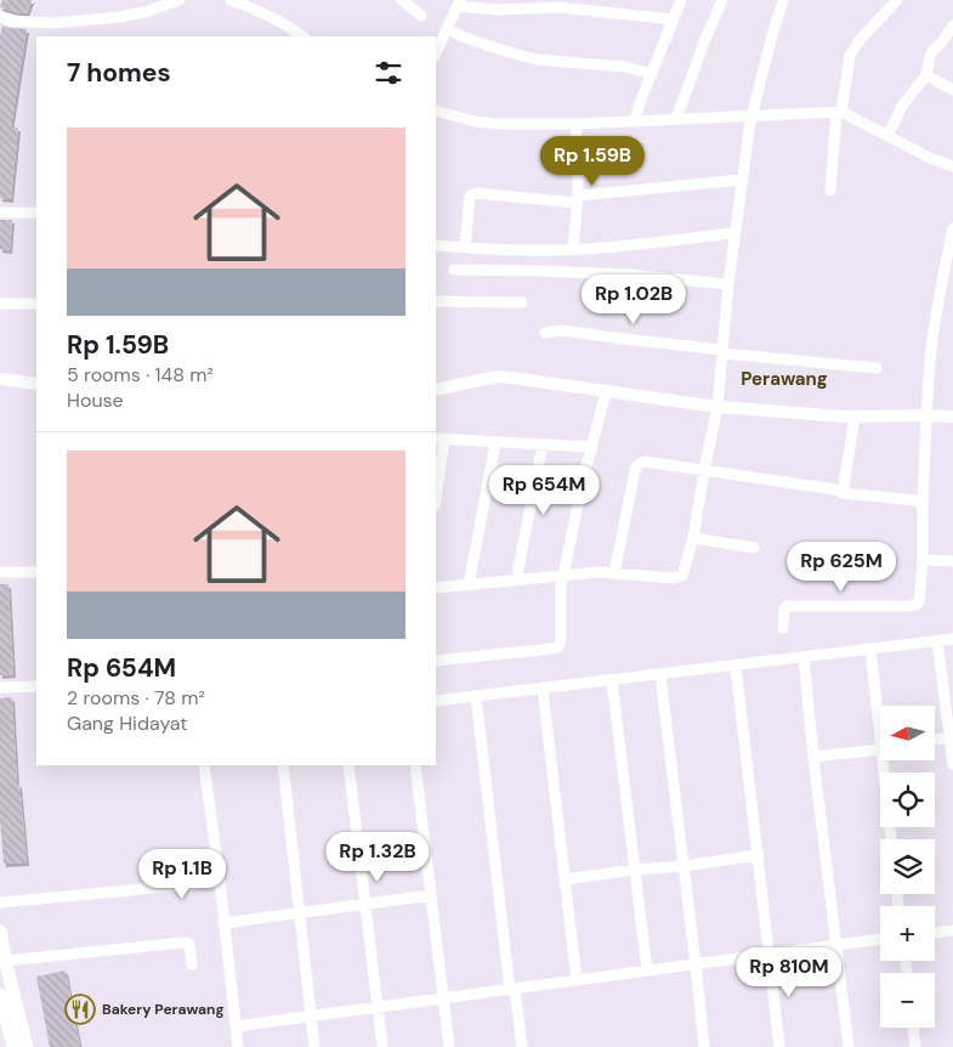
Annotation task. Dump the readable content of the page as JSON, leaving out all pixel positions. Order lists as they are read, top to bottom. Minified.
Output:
{"districts":["Perawang"],"places":{"restaurant":["Bakery Perawang"]},"north":"left","page":{"heading":"7 homes","list":[{"name":"Rp 1.59B","note":"5 rooms · 148 m² · House"},{"name":"Rp 654M","note":"2 rooms · 78 m² · Gang Hidayat"}],"price":["Rp 1.59B","Rp 1.02B","Rp 654M","Rp 625M","Rp 1.32B","Rp 1.1B","Rp 810M"],"map_buttons":["+","−"]}}
